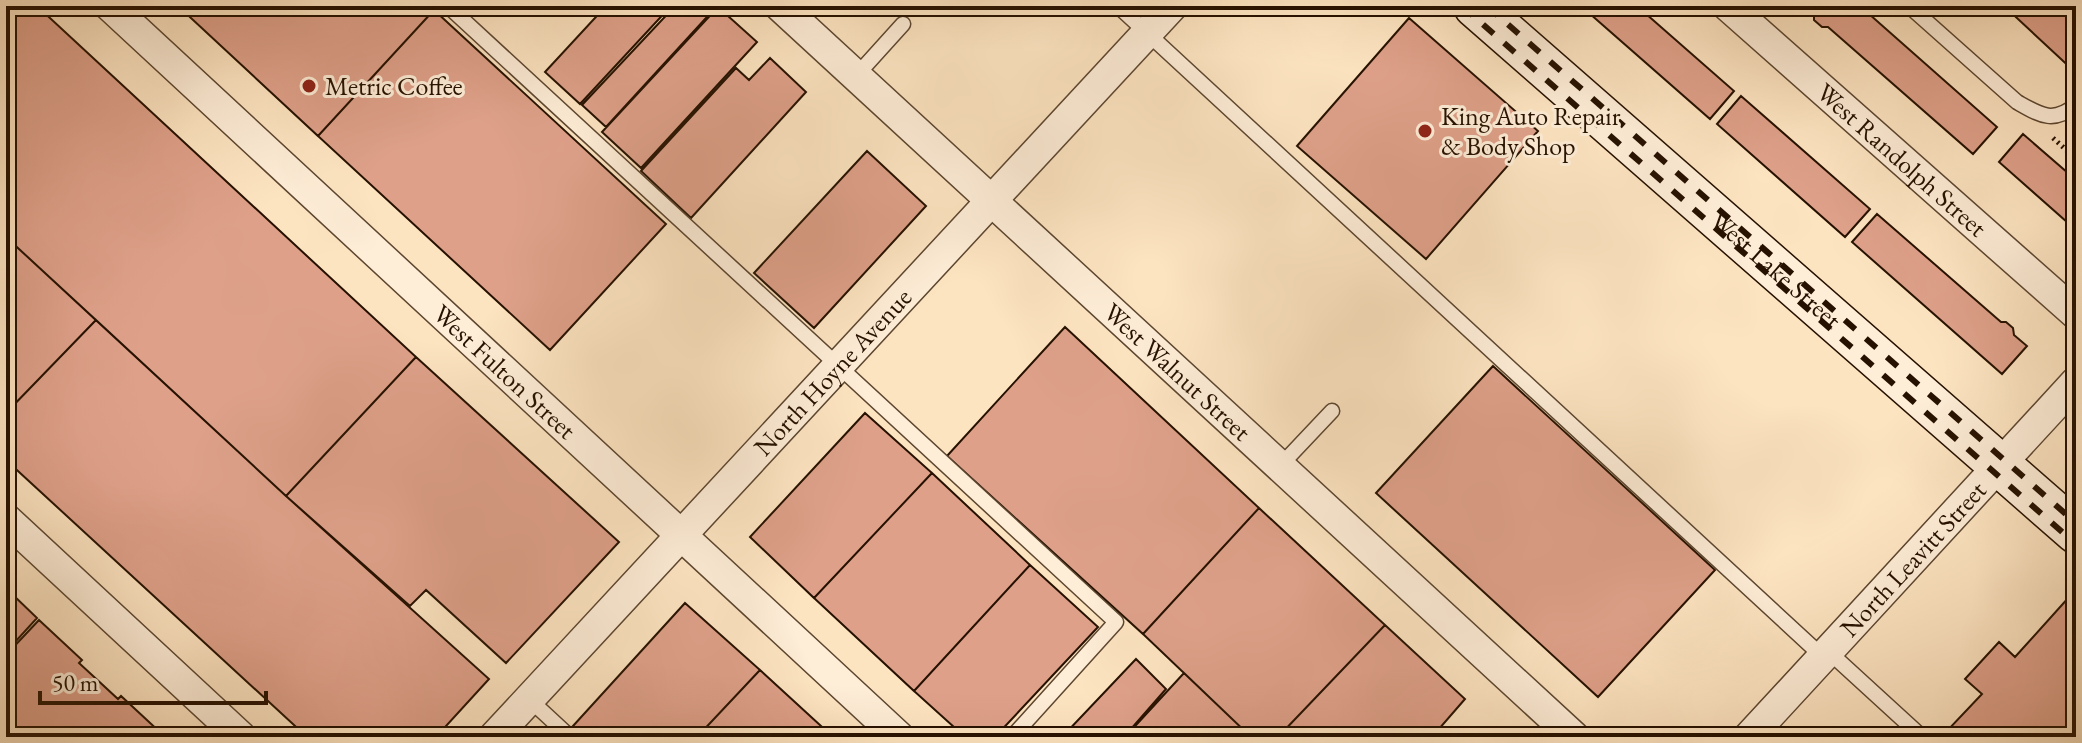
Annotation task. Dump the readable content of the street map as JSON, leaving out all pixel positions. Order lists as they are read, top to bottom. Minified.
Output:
{"streets":{"main road":["West Lake Street"],"street":["West Randolph Street","West Fulton Street","North Hoyne Avenue","West Walnut Street","North Leavitt Street"]},"crossings":[["West Lake Street","North Leavitt Street"],["West Fulton Street","North Hoyne Avenue"],["North Hoyne Avenue","West Walnut Street"]],"places":["Metric Coffee","King Auto Repair & Body Shop"],"scale_bar":"50 m"}
